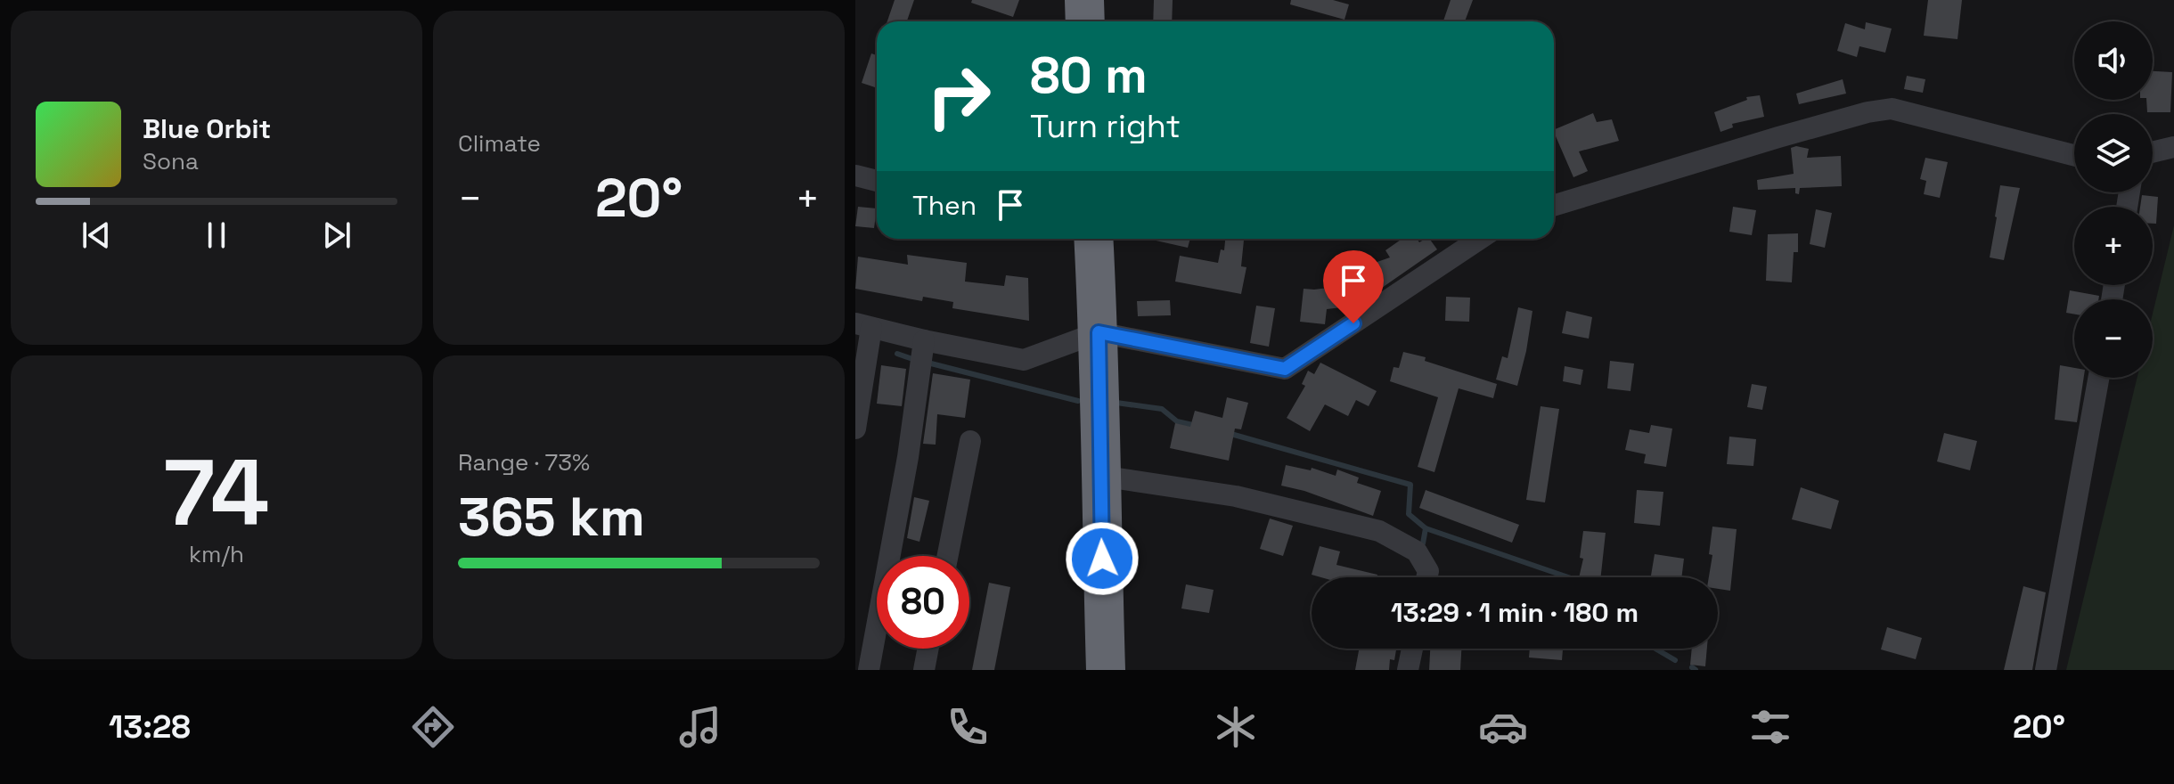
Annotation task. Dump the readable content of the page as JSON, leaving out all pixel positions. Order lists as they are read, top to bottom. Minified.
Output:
{"page":{"tile":["Climate",["74","km/h"],["Range · 73%","365 km"]],"map_buttons":["+","−"],"turn":["80 m","Turn right"],"song":["Blue Orbit","Sona"],"heat":["−","20°","+"],"then":"Then","limit":"80","trip":"13:29 · 1 min · 180 m","tabs":["13:28","20°"]}}
